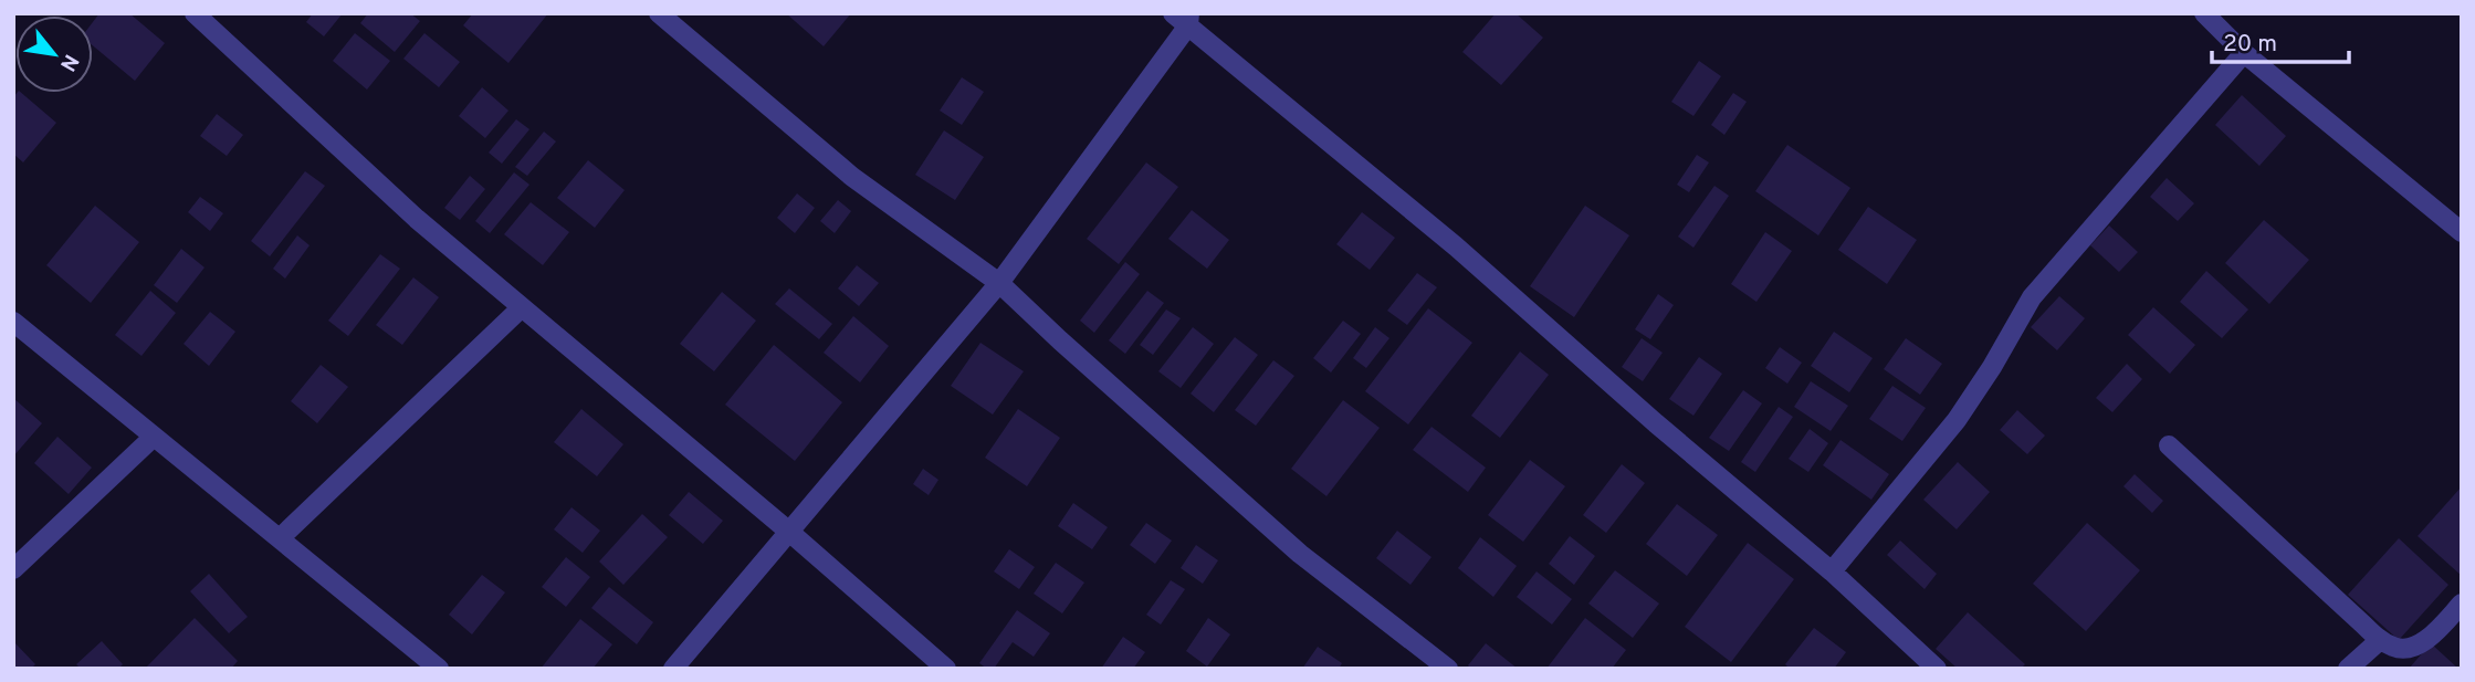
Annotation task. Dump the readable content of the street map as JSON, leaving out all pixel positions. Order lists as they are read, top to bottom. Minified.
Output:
{"scale_bar":"20 m","north":"bottom right"}
